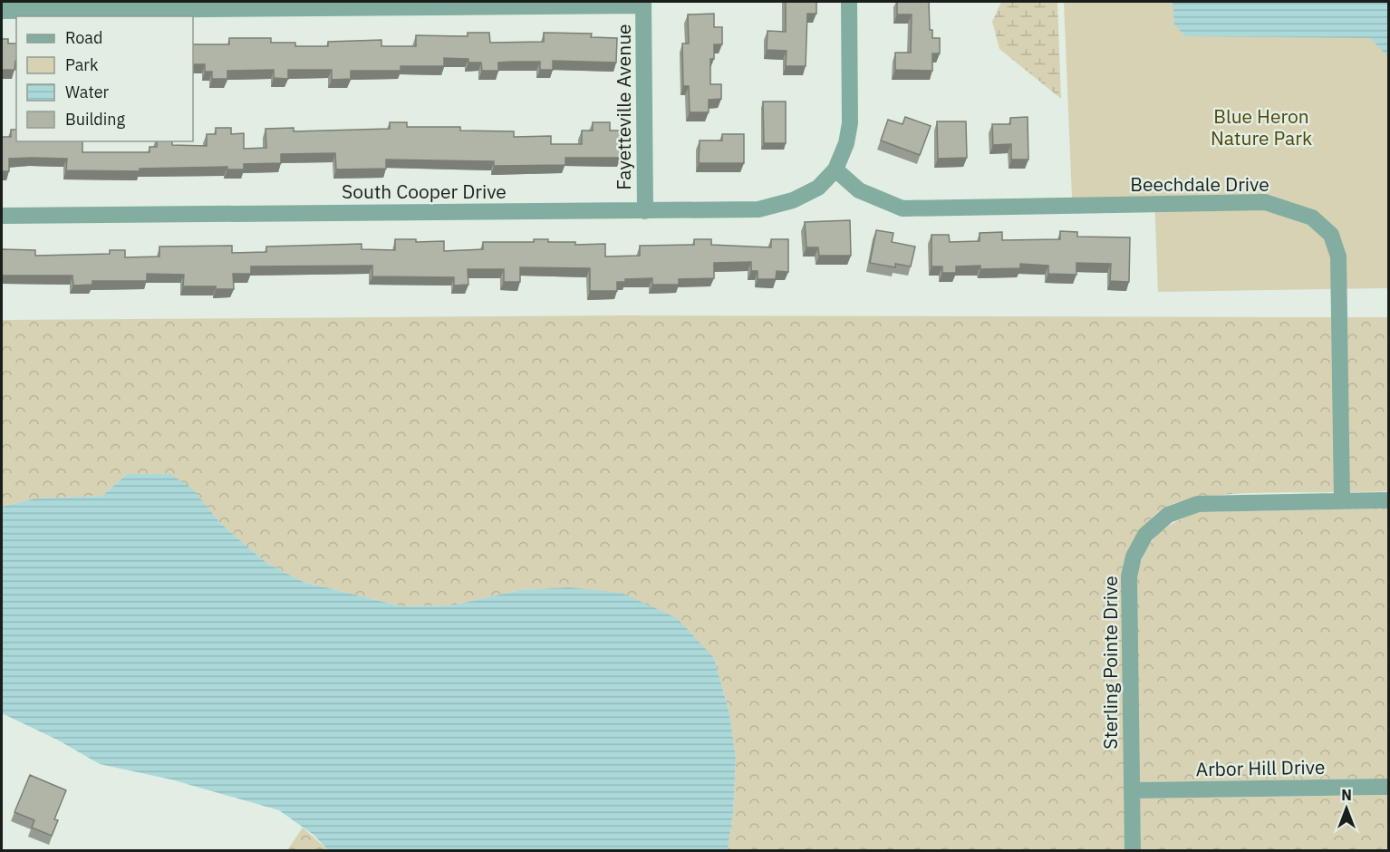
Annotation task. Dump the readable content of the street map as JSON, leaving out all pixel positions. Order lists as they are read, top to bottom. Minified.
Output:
{"streets":{"street":["Fayetteville Avenue","Beechdale Drive","South Cooper Drive","Sterling Pointe Drive","Arbor Hill Drive"]},"crossings":[["Fayetteville Avenue","South Cooper Drive"],["Beechdale Drive","South Cooper Drive"],["Beechdale Drive","Sterling Pointe Drive"],["Sterling Pointe Drive","Arbor Hill Drive"]],"parks":["Blue Heron Nature Park"],"legend":["Road","Park","Water","Building"],"north":"top"}
